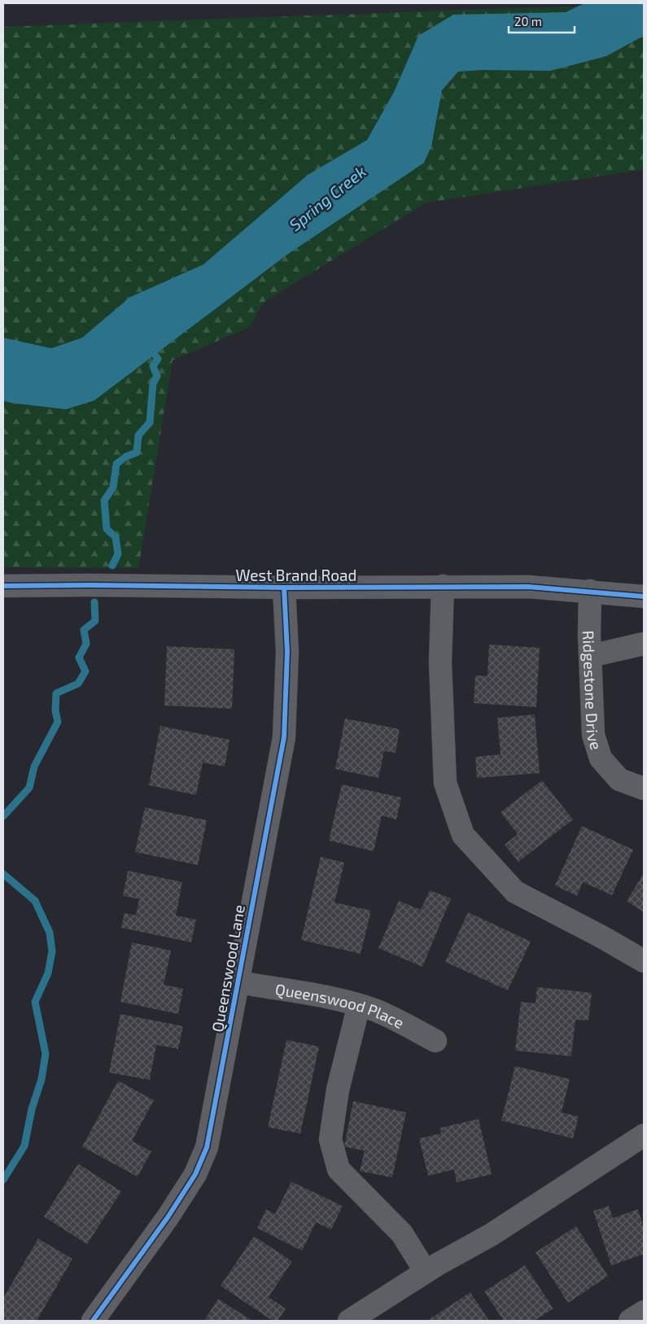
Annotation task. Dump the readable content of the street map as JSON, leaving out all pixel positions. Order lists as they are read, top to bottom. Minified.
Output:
{"streets":{"street":["West Brand Road","Ridgestone Drive","Queenswood Lane","Queenswood Place"]},"crossings":[["West Brand Road","Ridgestone Drive"],["West Brand Road","Queenswood Lane"],["Queenswood Lane","Queenswood Place"]],"water":["Spring Creek"],"scale_bar":"20 m"}
